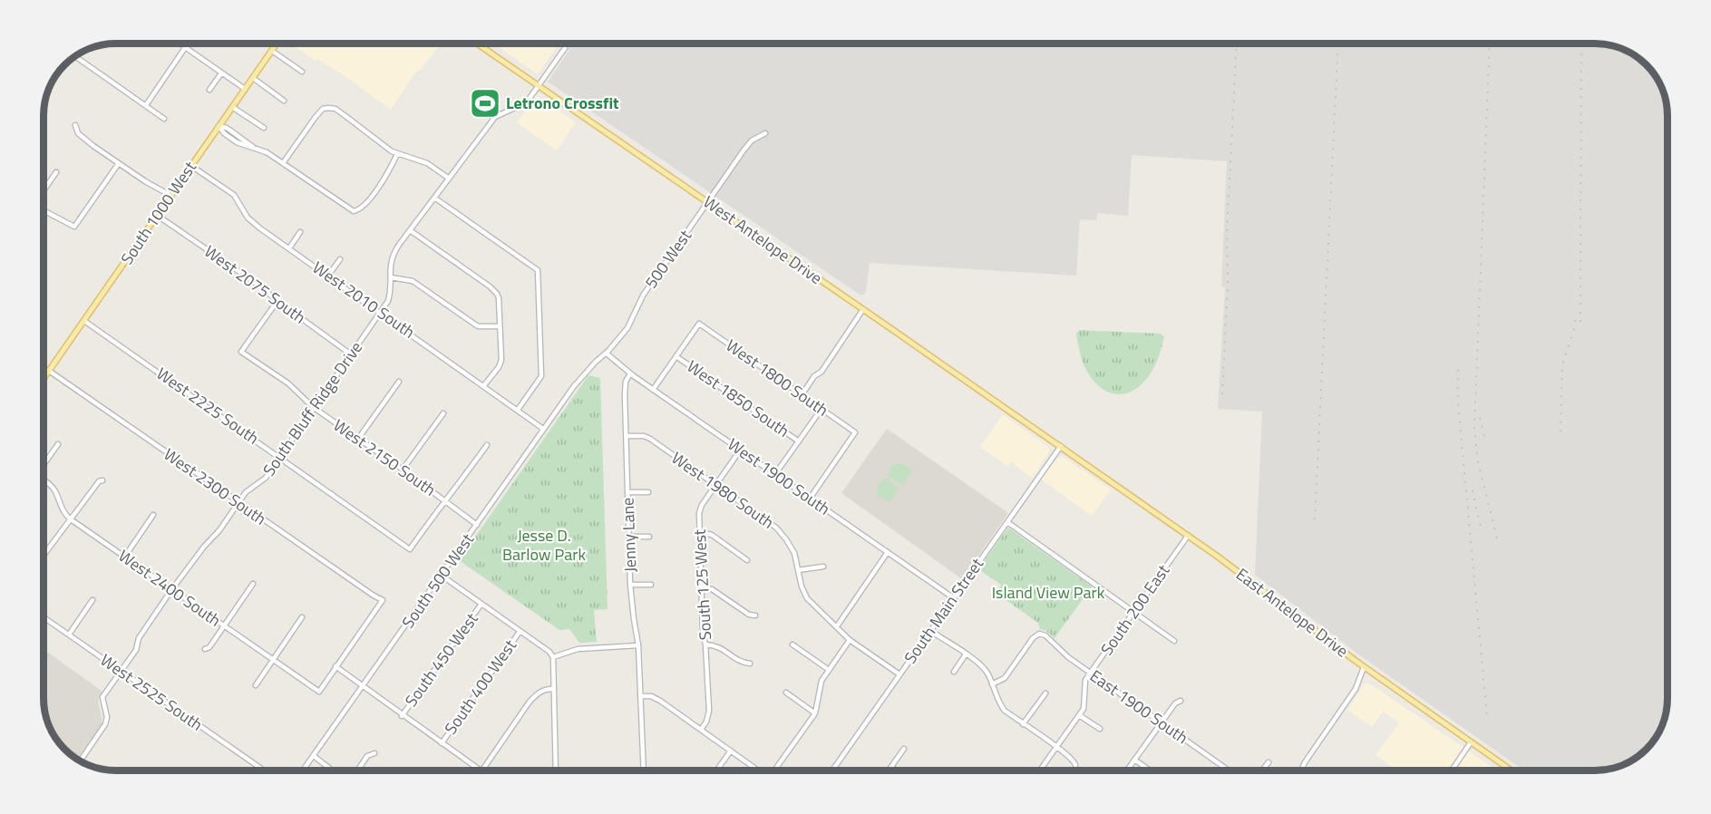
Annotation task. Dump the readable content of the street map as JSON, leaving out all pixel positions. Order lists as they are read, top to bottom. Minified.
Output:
{"streets":{"main road":["South 1000 West","West Antelope Drive","East Antelope Drive"],"street":["500 West","West 2075 South","West 2010 South","West 1800 South","West 1850 South","West 2225 South","South Bluff Ridge Drive","West 2150 South","West 1900 South","West 2300 South","West 1980 South","Jenny Lane","South 500 West","South 125 West","West 2400 South","South 200 East","South Main Street","South 450 West","South 400 West","West 2525 South","East 1900 South"]},"crossings":[["South 1000 West","West 2075 South"],["South 1000 West","West 2010 South"],["South 1000 West","West 2225 South"],["South 1000 West","West 2300 South"],["West Antelope Drive","500 West"],["West Antelope Drive","South Bluff Ridge Drive"],["West Antelope Drive","South Main Street"],["West Antelope Drive","East Antelope Drive"],["500 West","West 1900 South"],["500 West","South 500 West"],["West 2075 South","South Bluff Ridge Drive"],["West 2075 South","West 2150 South"],["West 2010 South","South Bluff Ridge Drive"],["West 2010 South","South 500 West"],["West 1800 South","West 1850 South"],["West 1800 South","West 1900 South"],["West 2225 South","South Bluff Ridge Drive"],["West 2225 South","West 2150 South"],["South Bluff Ridge Drive","West 2150 South"],["South Bluff Ridge Drive","West 2300 South"],["South Bluff Ridge Drive","West 2400 South"],["South Bluff Ridge Drive","West 2525 South"],["West 2150 South","South 500 West"],["West 1900 South","Jenny Lane"],["West 1900 South","South 125 West"],["West 1900 South","South Main Street"],["West 2300 South","West 2400 South"],["West 1980 South","Jenny Lane"],["West 1980 South","South 125 West"],["West 1980 South","South Main Street"],["South 200 East","East Antelope Drive"],["South 200 East","East 1900 South"],["South Main Street","East Antelope Drive"]],"parks":["Jesse D. Barlow Park","Island View Park"],"places":{"sports":["Letrono Crossfit"]}}
